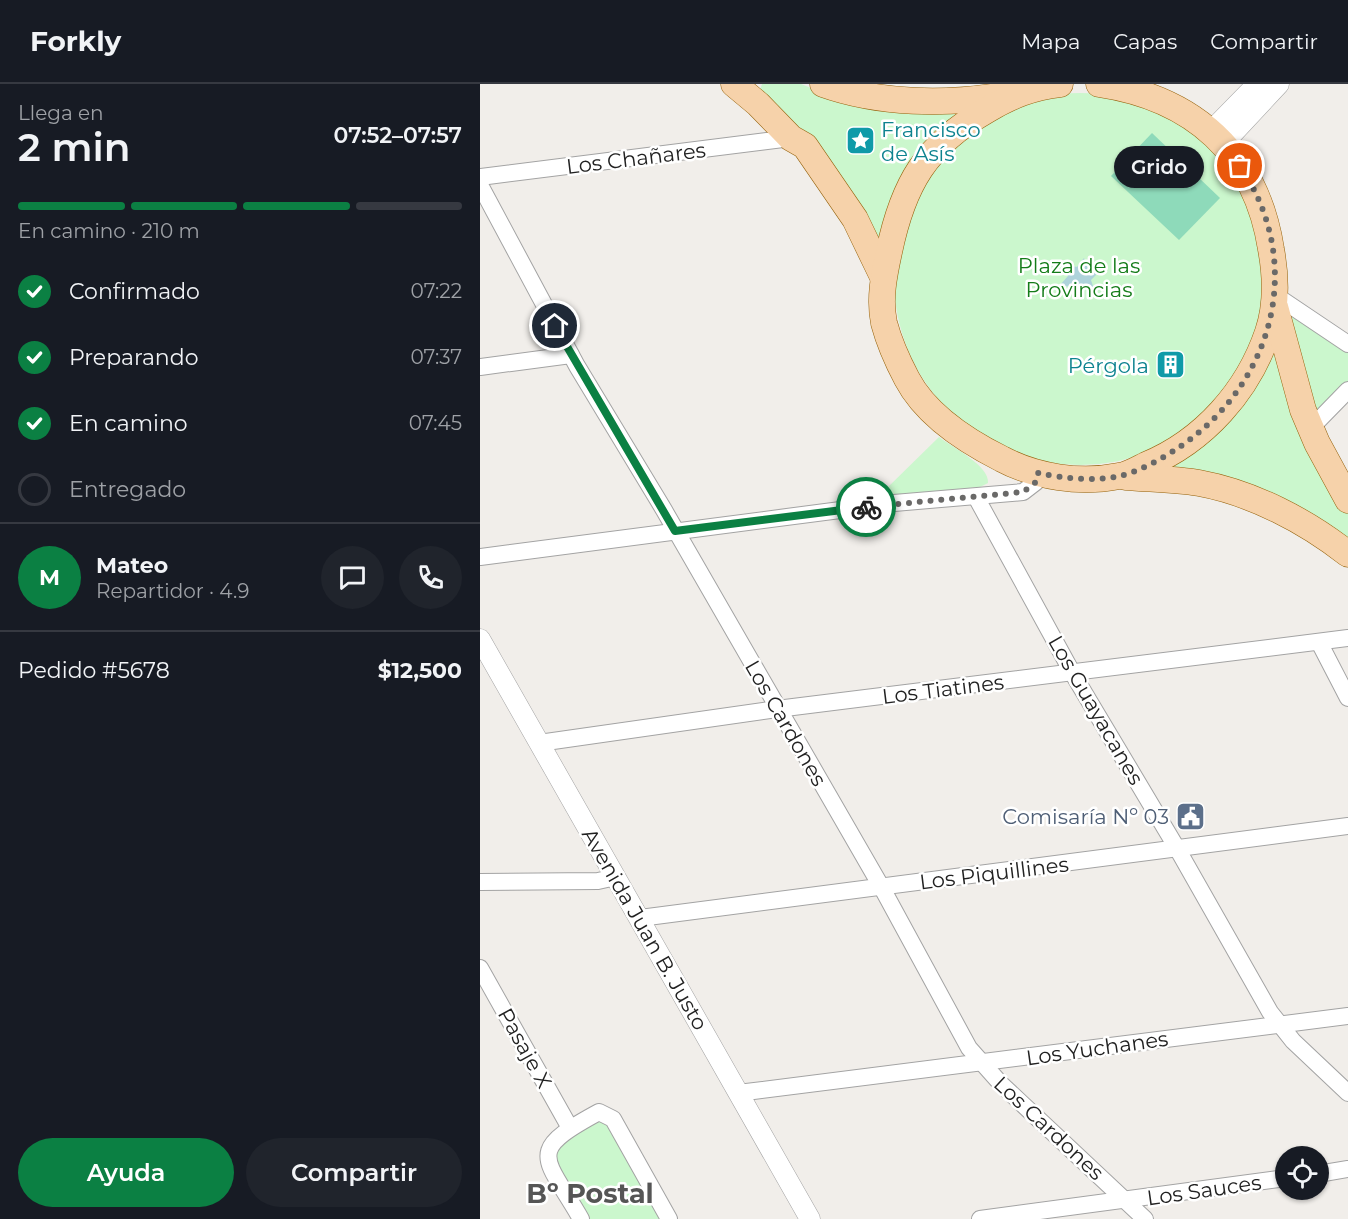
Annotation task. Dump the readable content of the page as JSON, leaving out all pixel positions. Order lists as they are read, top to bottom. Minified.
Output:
{"streets":{"street":["Los Chañares","Los Tiatines","Los Guayacanes","Los Cardones","Los Piquillines","Avenida Juan B. Justo","Pasaje X","Los Yuchanes","Los Sauces"]},"crossings":[["Los Tiatines","Los Guayacanes"],["Los Tiatines","Los Cardones"],["Los Tiatines","Avenida Juan B. Justo"],["Los Guayacanes","Los Piquillines"],["Los Guayacanes","Los Yuchanes"],["Los Cardones","Los Piquillines"],["Los Cardones","Los Yuchanes"],["Los Cardones","Los Sauces"],["Los Piquillines","Avenida Juan B. Justo"],["Avenida Juan B. Justo","Los Yuchanes"]],"districts":["Bº Postal"],"parks":["Plaza de las Provincias"],"places":{"place":["Francisco de Asís"],"other":["Grido"],"building":["Pérgola"],"public building":["Comisaría Nº 03"]},"page":{"header":"Forkly","nav":["Mapa","Capas","Compartir"],"heading":["2 min","Llega en","07:52–07:57"],"panel":["Mateo","Repartidor · 4.9","Pedido #5678","$12,500"],"bubble":"Grido","bar":"En camino · 210 m","list":[["Confirmado","07:22"],["Preparando","07:37"],["En camino","07:45"],"Entregado"],"round":"M","buttons":["Ayuda","Compartir"]}}
